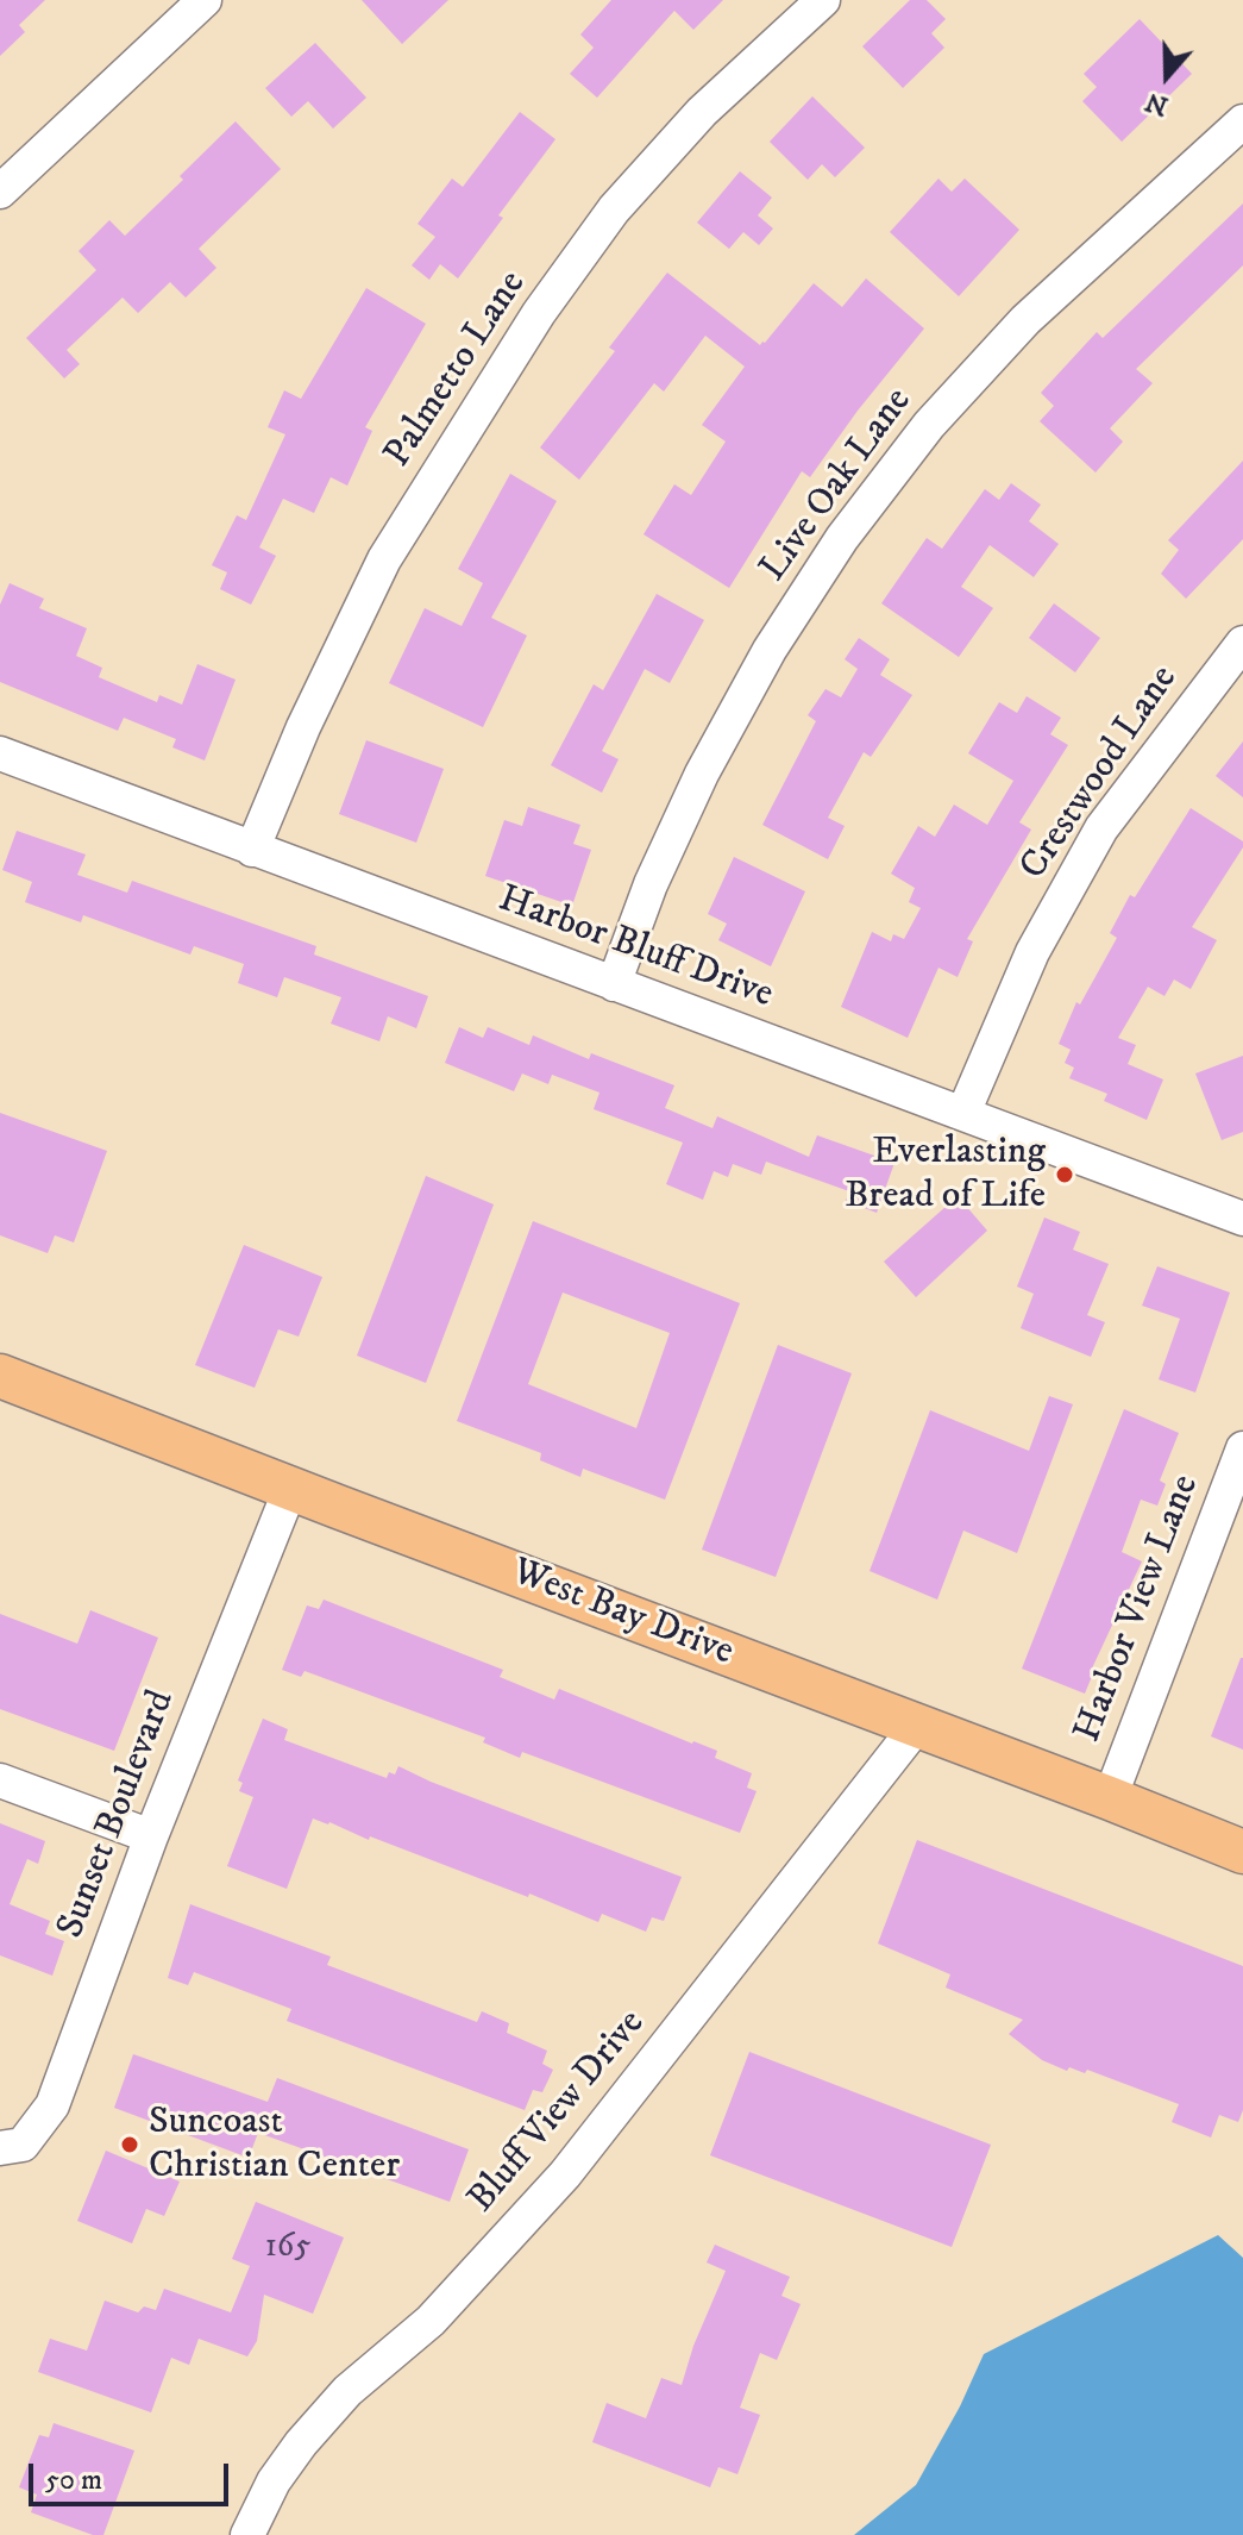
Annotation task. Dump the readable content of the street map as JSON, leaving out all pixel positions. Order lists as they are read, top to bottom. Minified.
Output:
{"streets":{"main road":["West Bay Drive"],"street":["Palmetto Lane","Live Oak Lane","Crestwood Lane","Harbor Bluff Drive","Harbor View Lane","Sunset Boulevard","Bluff View Drive"]},"crossings":[["Palmetto Lane","Harbor Bluff Drive"],["Live Oak Lane","Harbor Bluff Drive"],["Crestwood Lane","Harbor Bluff Drive"],["Harbor View Lane","West Bay Drive"],["West Bay Drive","Sunset Boulevard"],["West Bay Drive","Bluff View Drive"]],"places":["Everlasting Bread of Life","Suncoast Christian Center"],"house_numbers":["165"],"scale_bar":"50 m","north":"bottom"}
